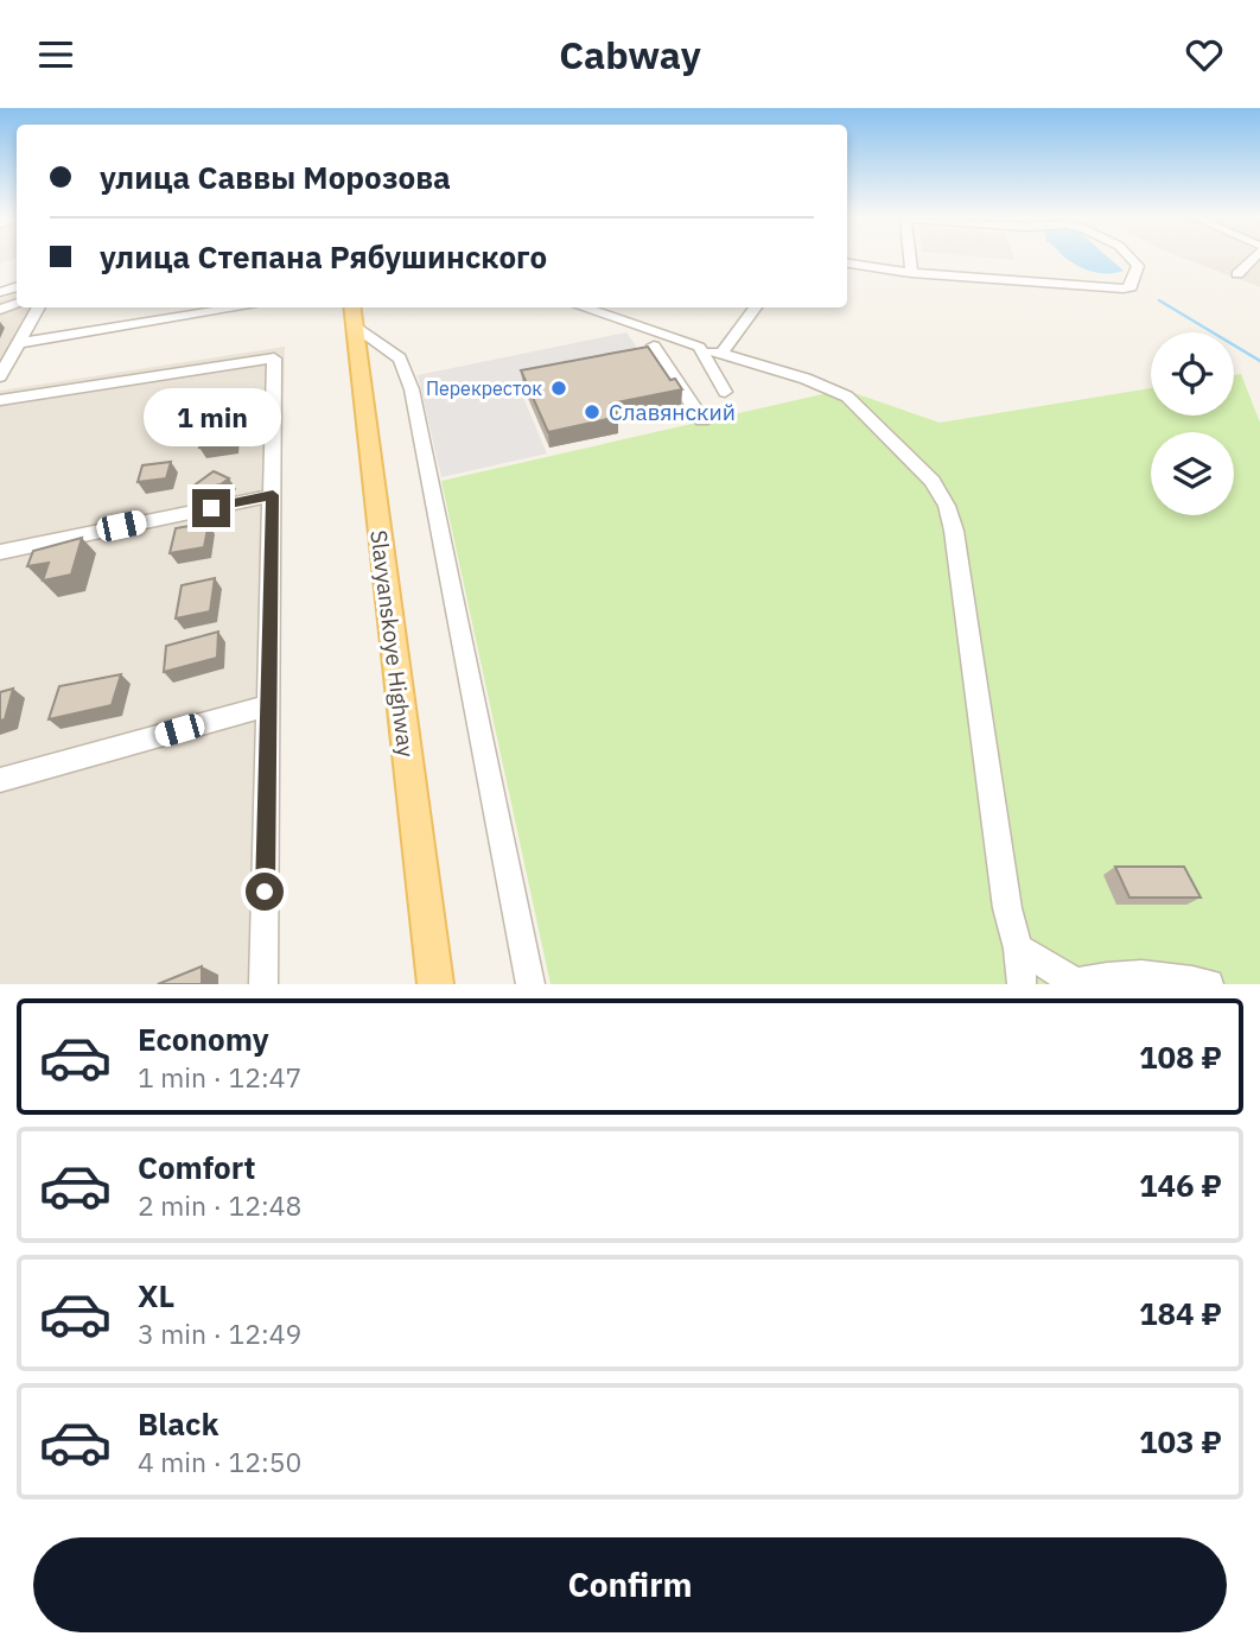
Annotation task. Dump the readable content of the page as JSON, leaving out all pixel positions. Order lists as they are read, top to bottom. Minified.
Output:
{"streets":{"main road":["Slavyanskoye Highway"]},"places":["Перекресток","Славянский"],"page":{"header":"Cabway","banner":["улица Саввы Морозова","улица Степана Рябушинского"],"bubble":"1 min","list":[{"name":"Economy","note":"1 min · 12:47","value":"108 ₽"},{"name":"Comfort","note":"2 min · 12:48","value":"146 ₽"},{"name":"XL","note":"3 min · 12:49","value":"184 ₽"},{"name":"Black","note":"4 min · 12:50","value":"103 ₽"}],"buttons":"Confirm"}}
